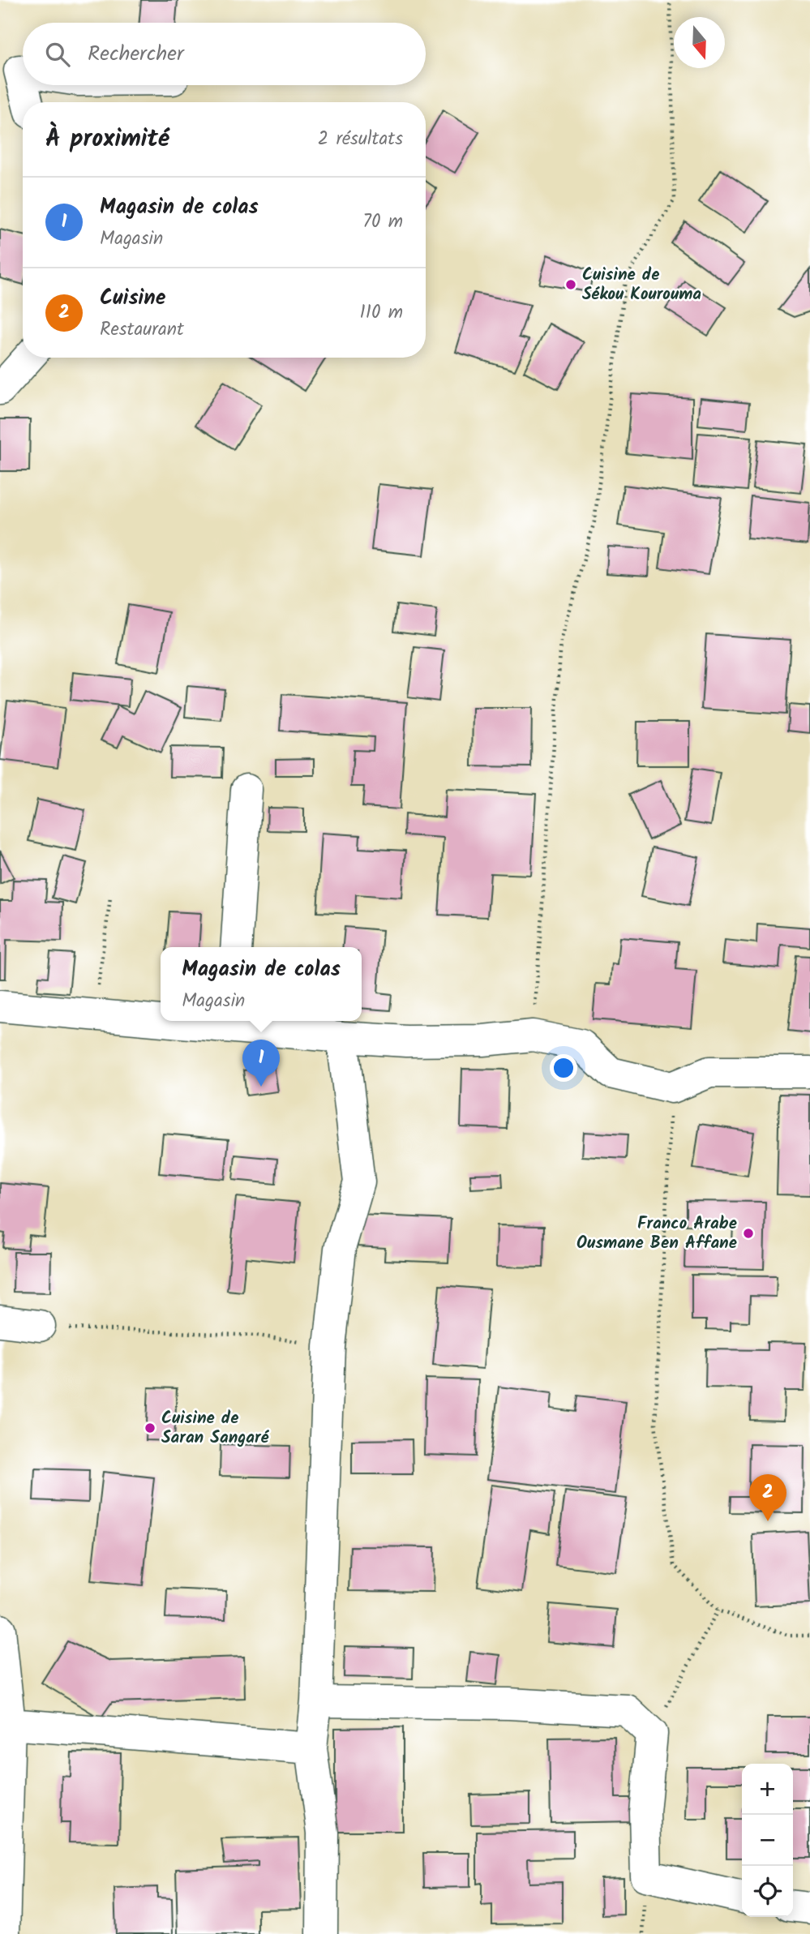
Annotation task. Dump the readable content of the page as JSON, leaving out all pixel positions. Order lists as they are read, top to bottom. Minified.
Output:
{"places":["Cuisine de Sékou Kourouma","Franco Arabe Ousmane Ben Affane","Cuisine de Saran Sangaré"],"north":"bottom","page":{"search":"Rechercher","heading":["À proximité","2 résultats"],"list":[{"mark":"1","name":"Magasin de colas","note":"Magasin","value":"70 m"},{"mark":"2","name":"Cuisine","note":"Restaurant","value":"110 m"}],"popup":["Magasin de colas","Magasin"],"pins":["1","2"],"map_buttons":["+","−"]}}
